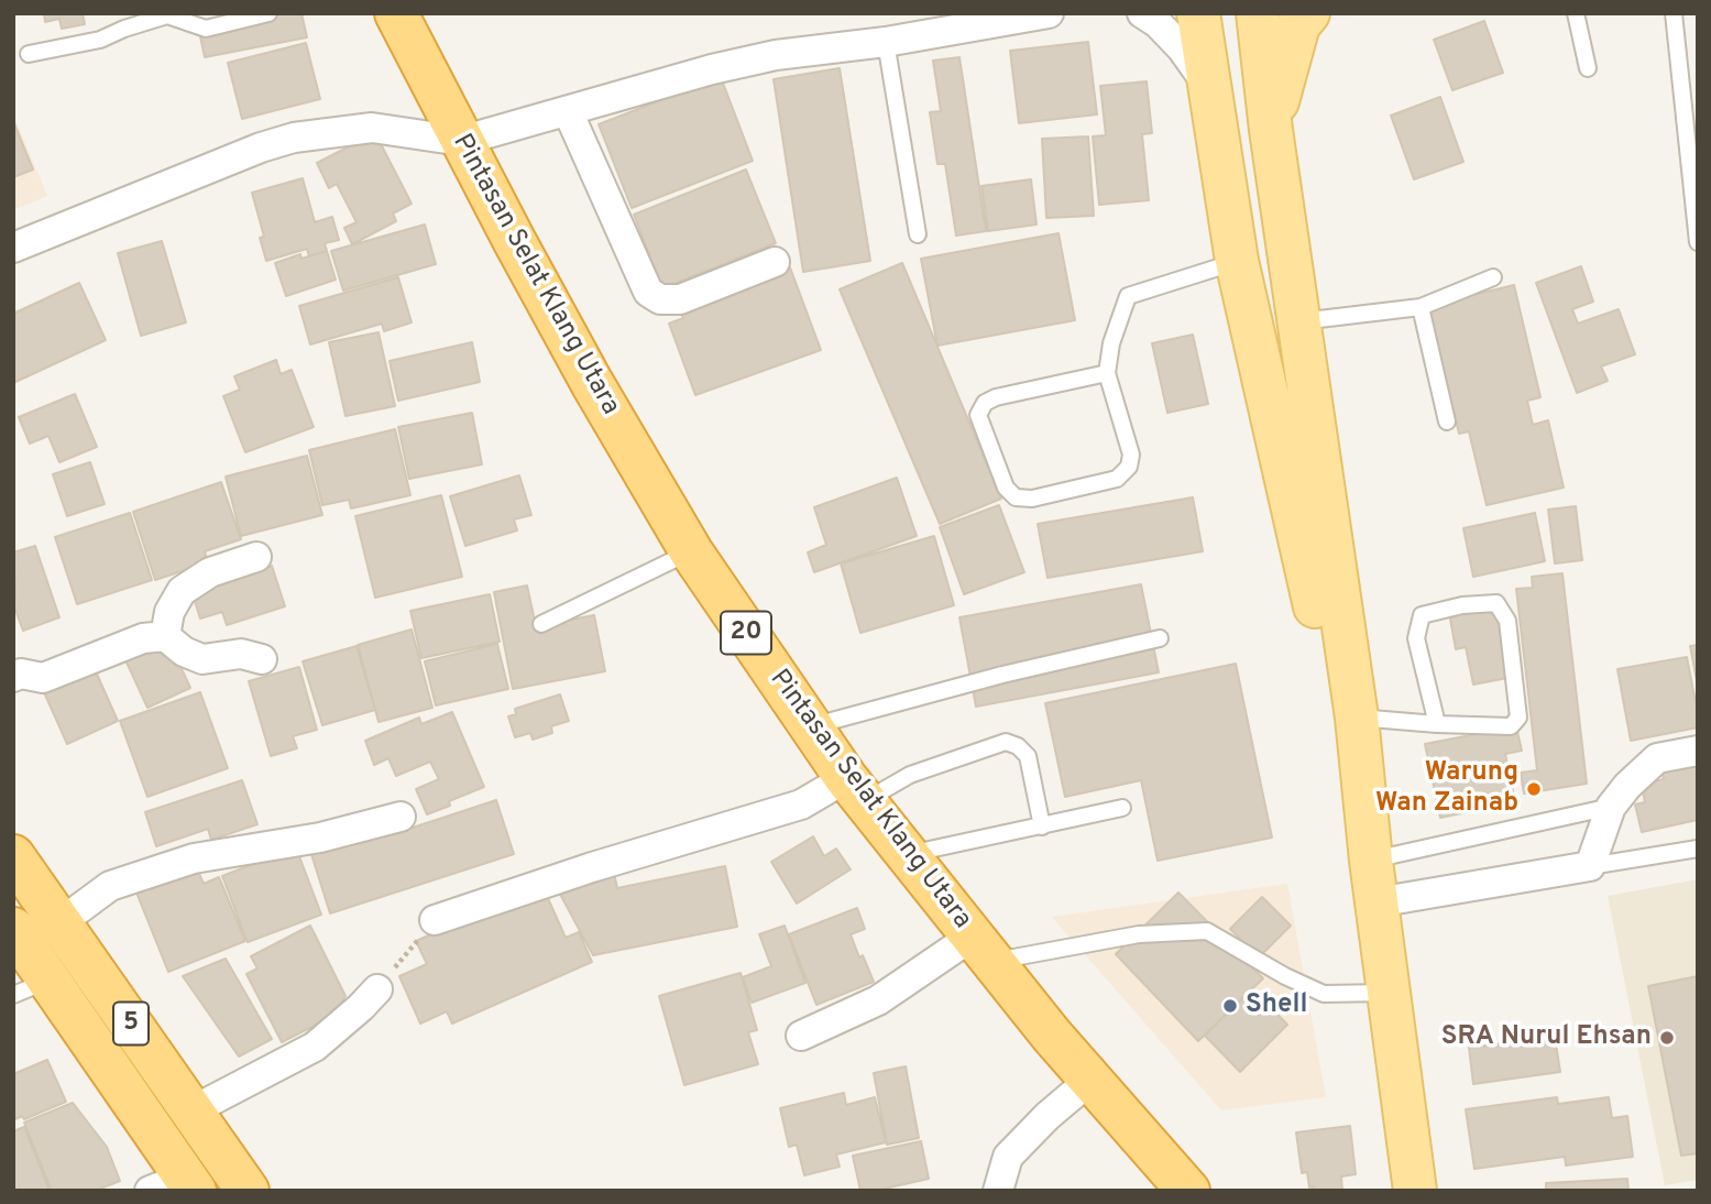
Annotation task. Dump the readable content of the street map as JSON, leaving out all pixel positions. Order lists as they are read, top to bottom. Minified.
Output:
{"streets":{"highway":["Pintasan Selat Klang Utara","20","5"]},"places":["Warung Wan Zainab","Shell","SRA Nurul Ehsan"]}
